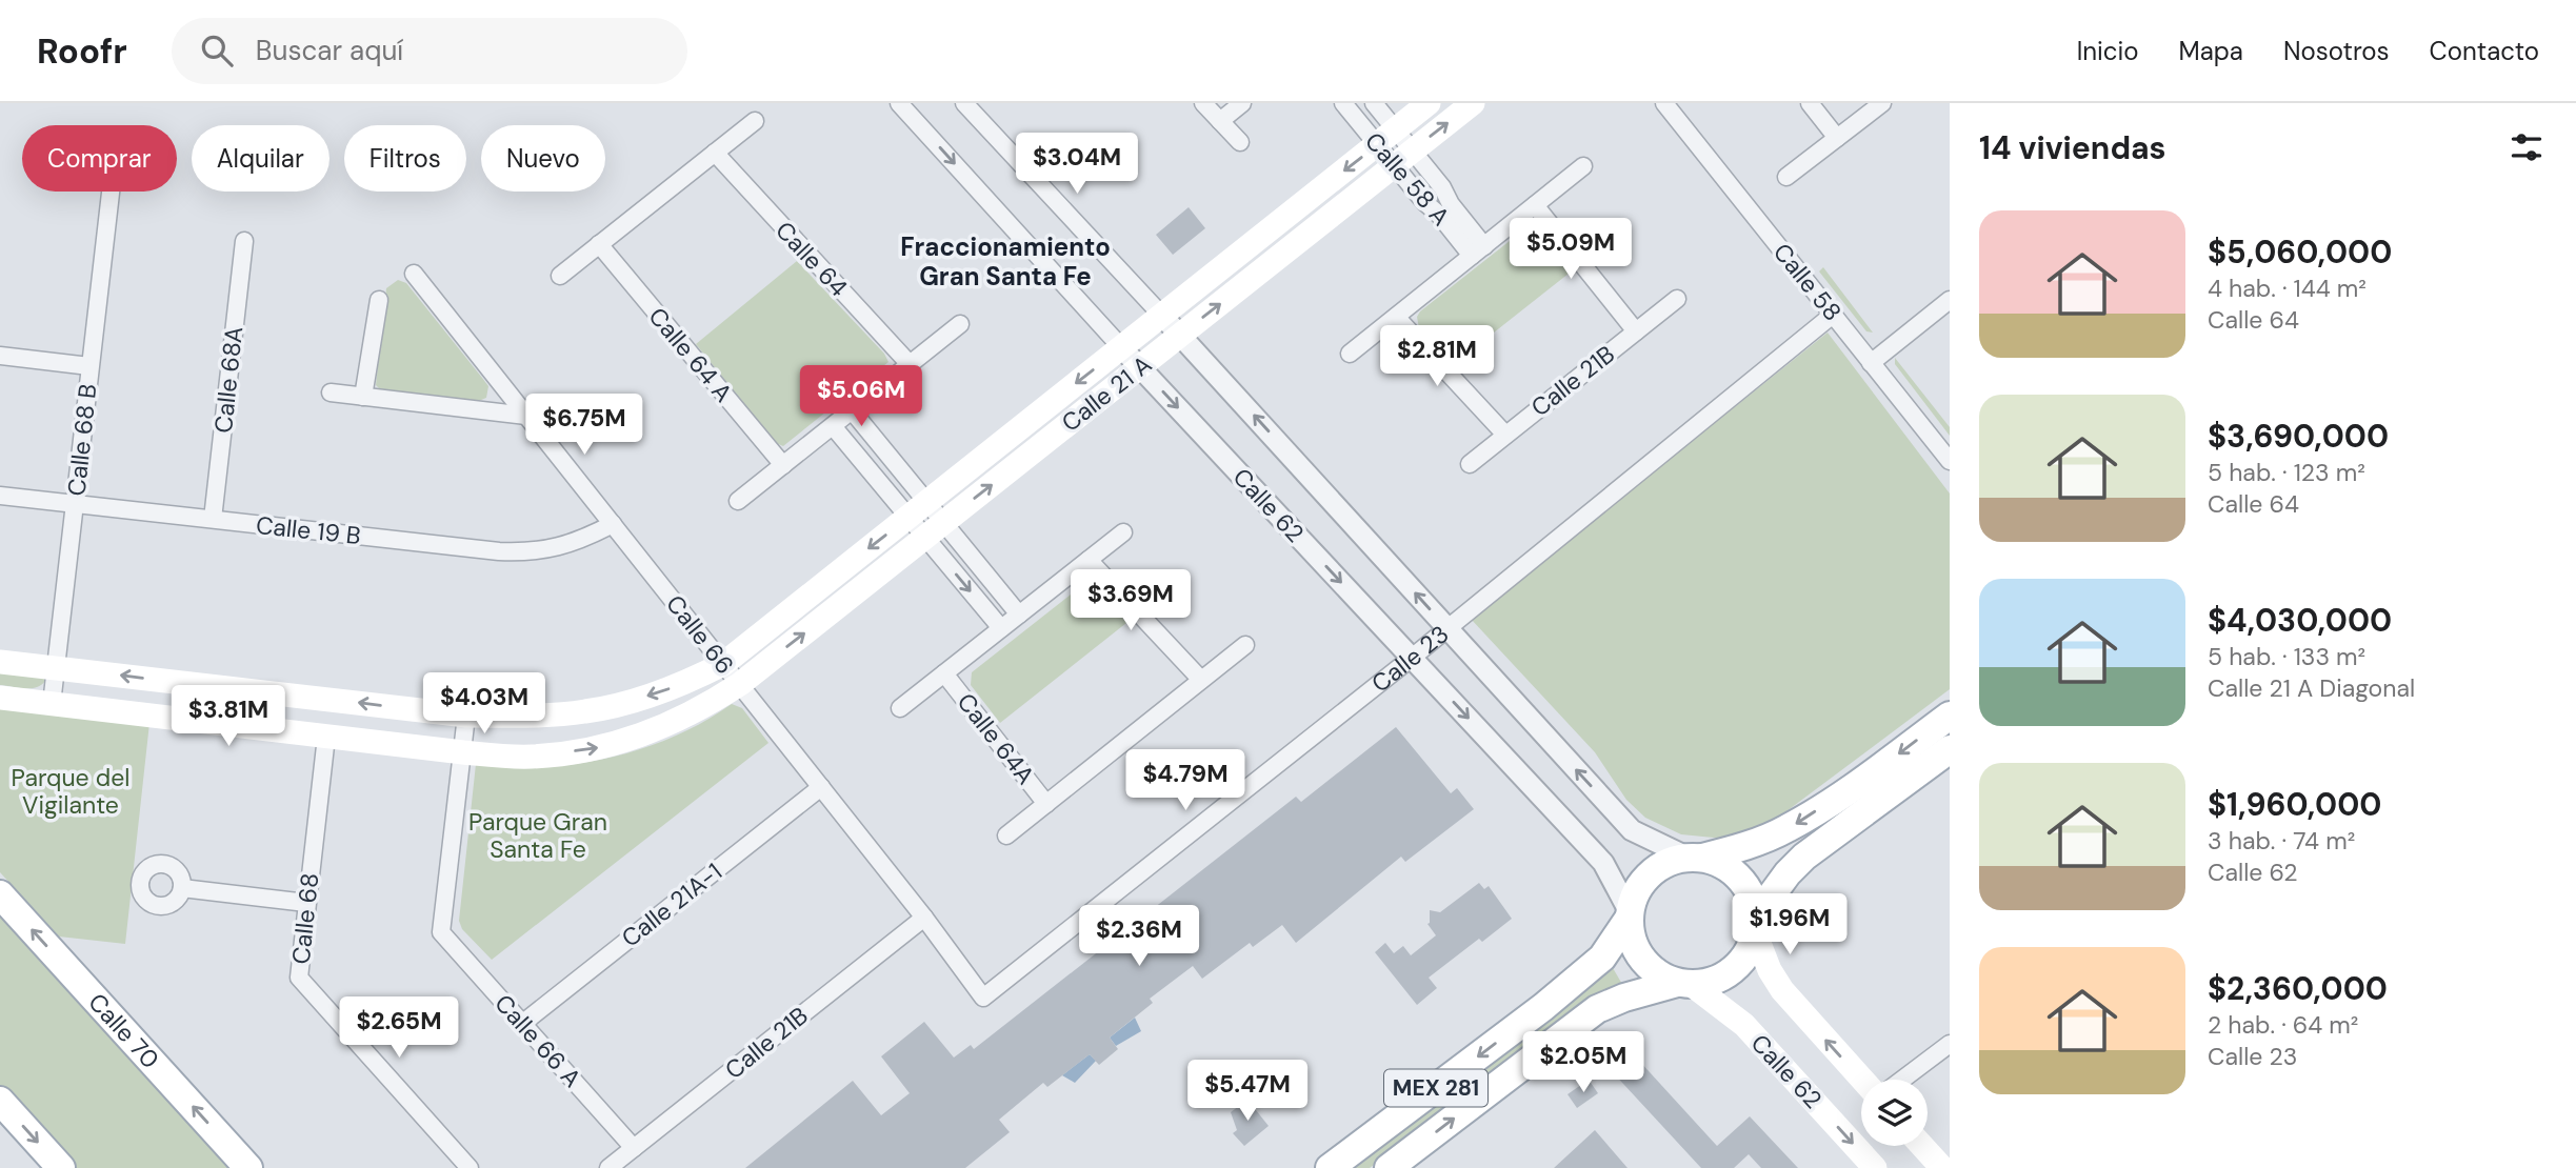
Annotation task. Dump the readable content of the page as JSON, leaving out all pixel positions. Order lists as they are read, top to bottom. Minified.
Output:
{"streets":{"main road":["Calle 21 A","Calle 62","Calle 70","MEX 281"],"street":["Calle 58 A","Calle 64","Calle 58","Calle 64 A","Calle 68A","Calle 21B","Calle 68 B","Calle 19 B","Calle 66","Calle 23","Calle 64A","Calle 21A-1","Calle 68","Calle 66 A"]},"crossings":[["Calle 58 A","Calle 21 A"],["Calle 58","Calle 23"],["Calle 68A","Calle 19 B"],["Calle 21B","Calle 66"],["Calle 21B","Calle 66 A"],["Calle 21 A","Calle 68 B"],["Calle 21 A","Calle 62"],["Calle 21 A","Calle 66"],["Calle 21 A","Calle 68"],["Calle 21 A","Calle 66 A"],["Calle 68 B","Calle 19 B"],["Calle 62","Calle 23"],["Calle 62","MEX 281"],["Calle 19 B","Calle 66"],["Calle 66","Calle 23"],["Calle 66","Calle 21A-1"],["Calle 21A-1","Calle 66 A"]],"one_way":["Calle 70"],"districts":["Fraccionamiento Gran Santa Fe"],"parks":["Parque del Vigilante","Parque Gran Santa Fe"],"page":{"header":"Roofr","search":"Buscar aquí","nav":["Inicio","Mapa","Nosotros","Contacto"],"heading":"14 viviendas","chip":["Comprar","Alquilar","Filtros","Nuevo"],"price":["$3.04M","$5.09M","$2.81M","$5.06M","$6.75M","$3.69M","$4.03M","$3.81M","$4.79M","$1.96M","$2.36M","$2.65M","$2.05M","$5.47M"],"list":[{"name":"$5,060,000","note":"4 hab. · 144 m² · Calle 64"},{"name":"$3,690,000","note":"5 hab. · 123 m² · Calle 64"},{"name":"$4,030,000","note":"5 hab. · 133 m² · Calle 21 A Diagonal"},{"name":"$1,960,000","note":"3 hab. · 74 m² · Calle 62"},{"name":"$2,360,000","note":"2 hab. · 64 m² · Calle 23"}]}}
